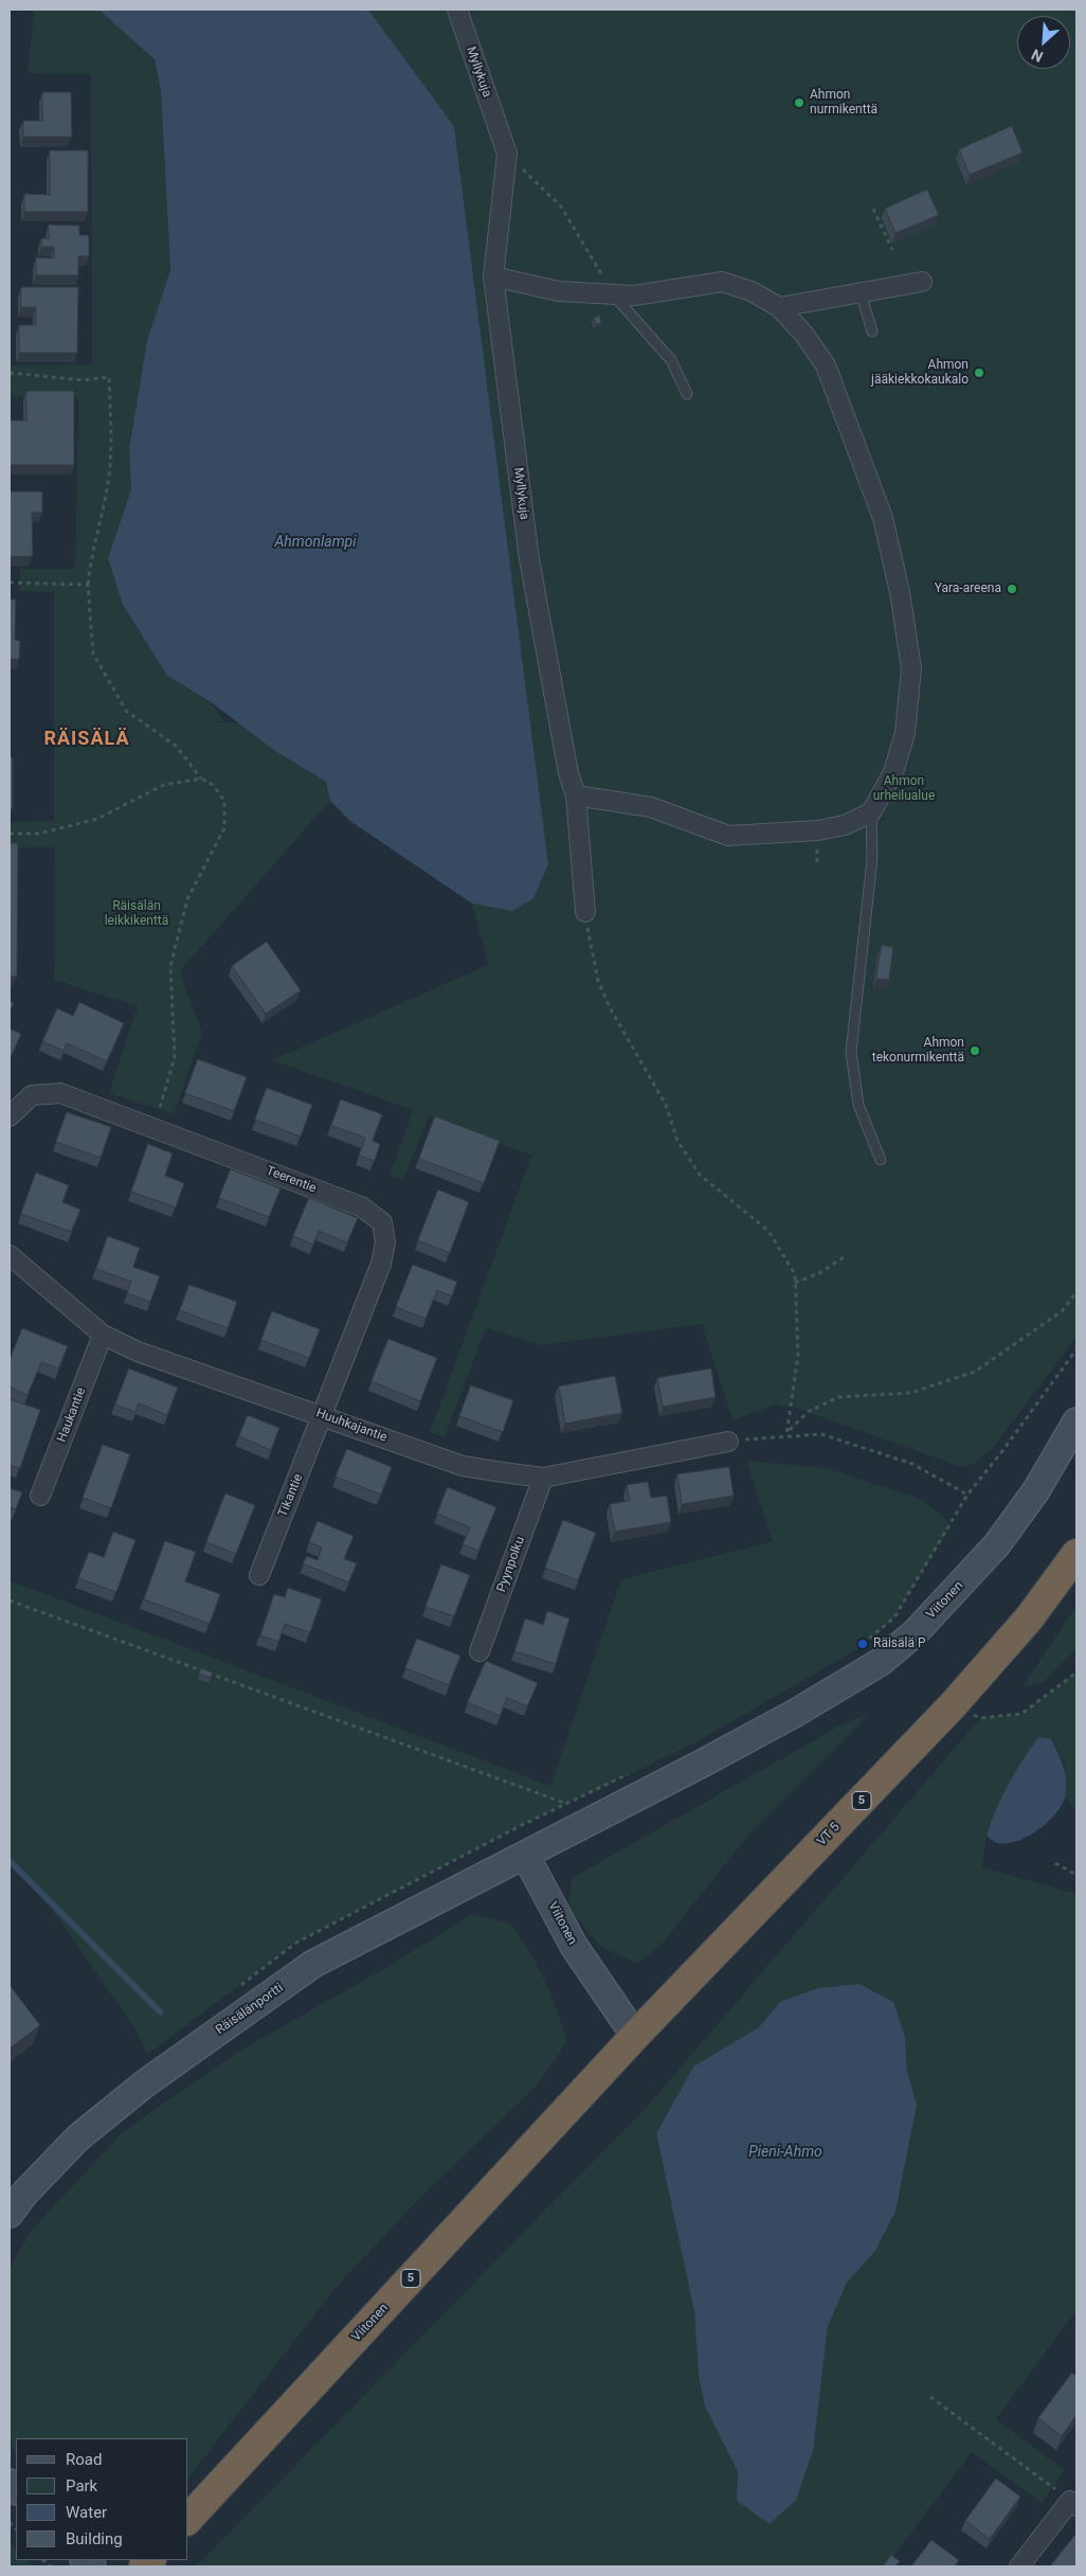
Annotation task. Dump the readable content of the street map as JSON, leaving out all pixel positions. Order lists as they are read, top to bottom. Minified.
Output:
{"streets":{"highway":["Viitonen","5","VT 5"],"main road":["Räisälänportti"],"street":["Myllykuja","Teerentie","Haukantie","Huuhkajantie","Tikantie","Pyynpolku"]},"crossings":[["Teerentie","Huuhkajantie"],["Teerentie","Tikantie"],["Haukantie","Huuhkajantie"],["Huuhkajantie","Tikantie"],["Huuhkajantie","Pyynpolku"],["Viitonen","VT 5"],["Viitonen","Räisälänportti"]],"districts":["RÄISÄLÄ"],"water":["Ahmonlampi","Pieni-Ahmo"],"parks":["Ahmon urheilualue","Räisälän leikkikenttä"],"places":["Ahmon nurmikenttä","Ahmon jääkiekkokaukalo","Yara-areena","Ahmon tekonurmikenttä","Räisälä P"],"legend":["Road","Park","Water","Building"],"north":"bottom left"}
